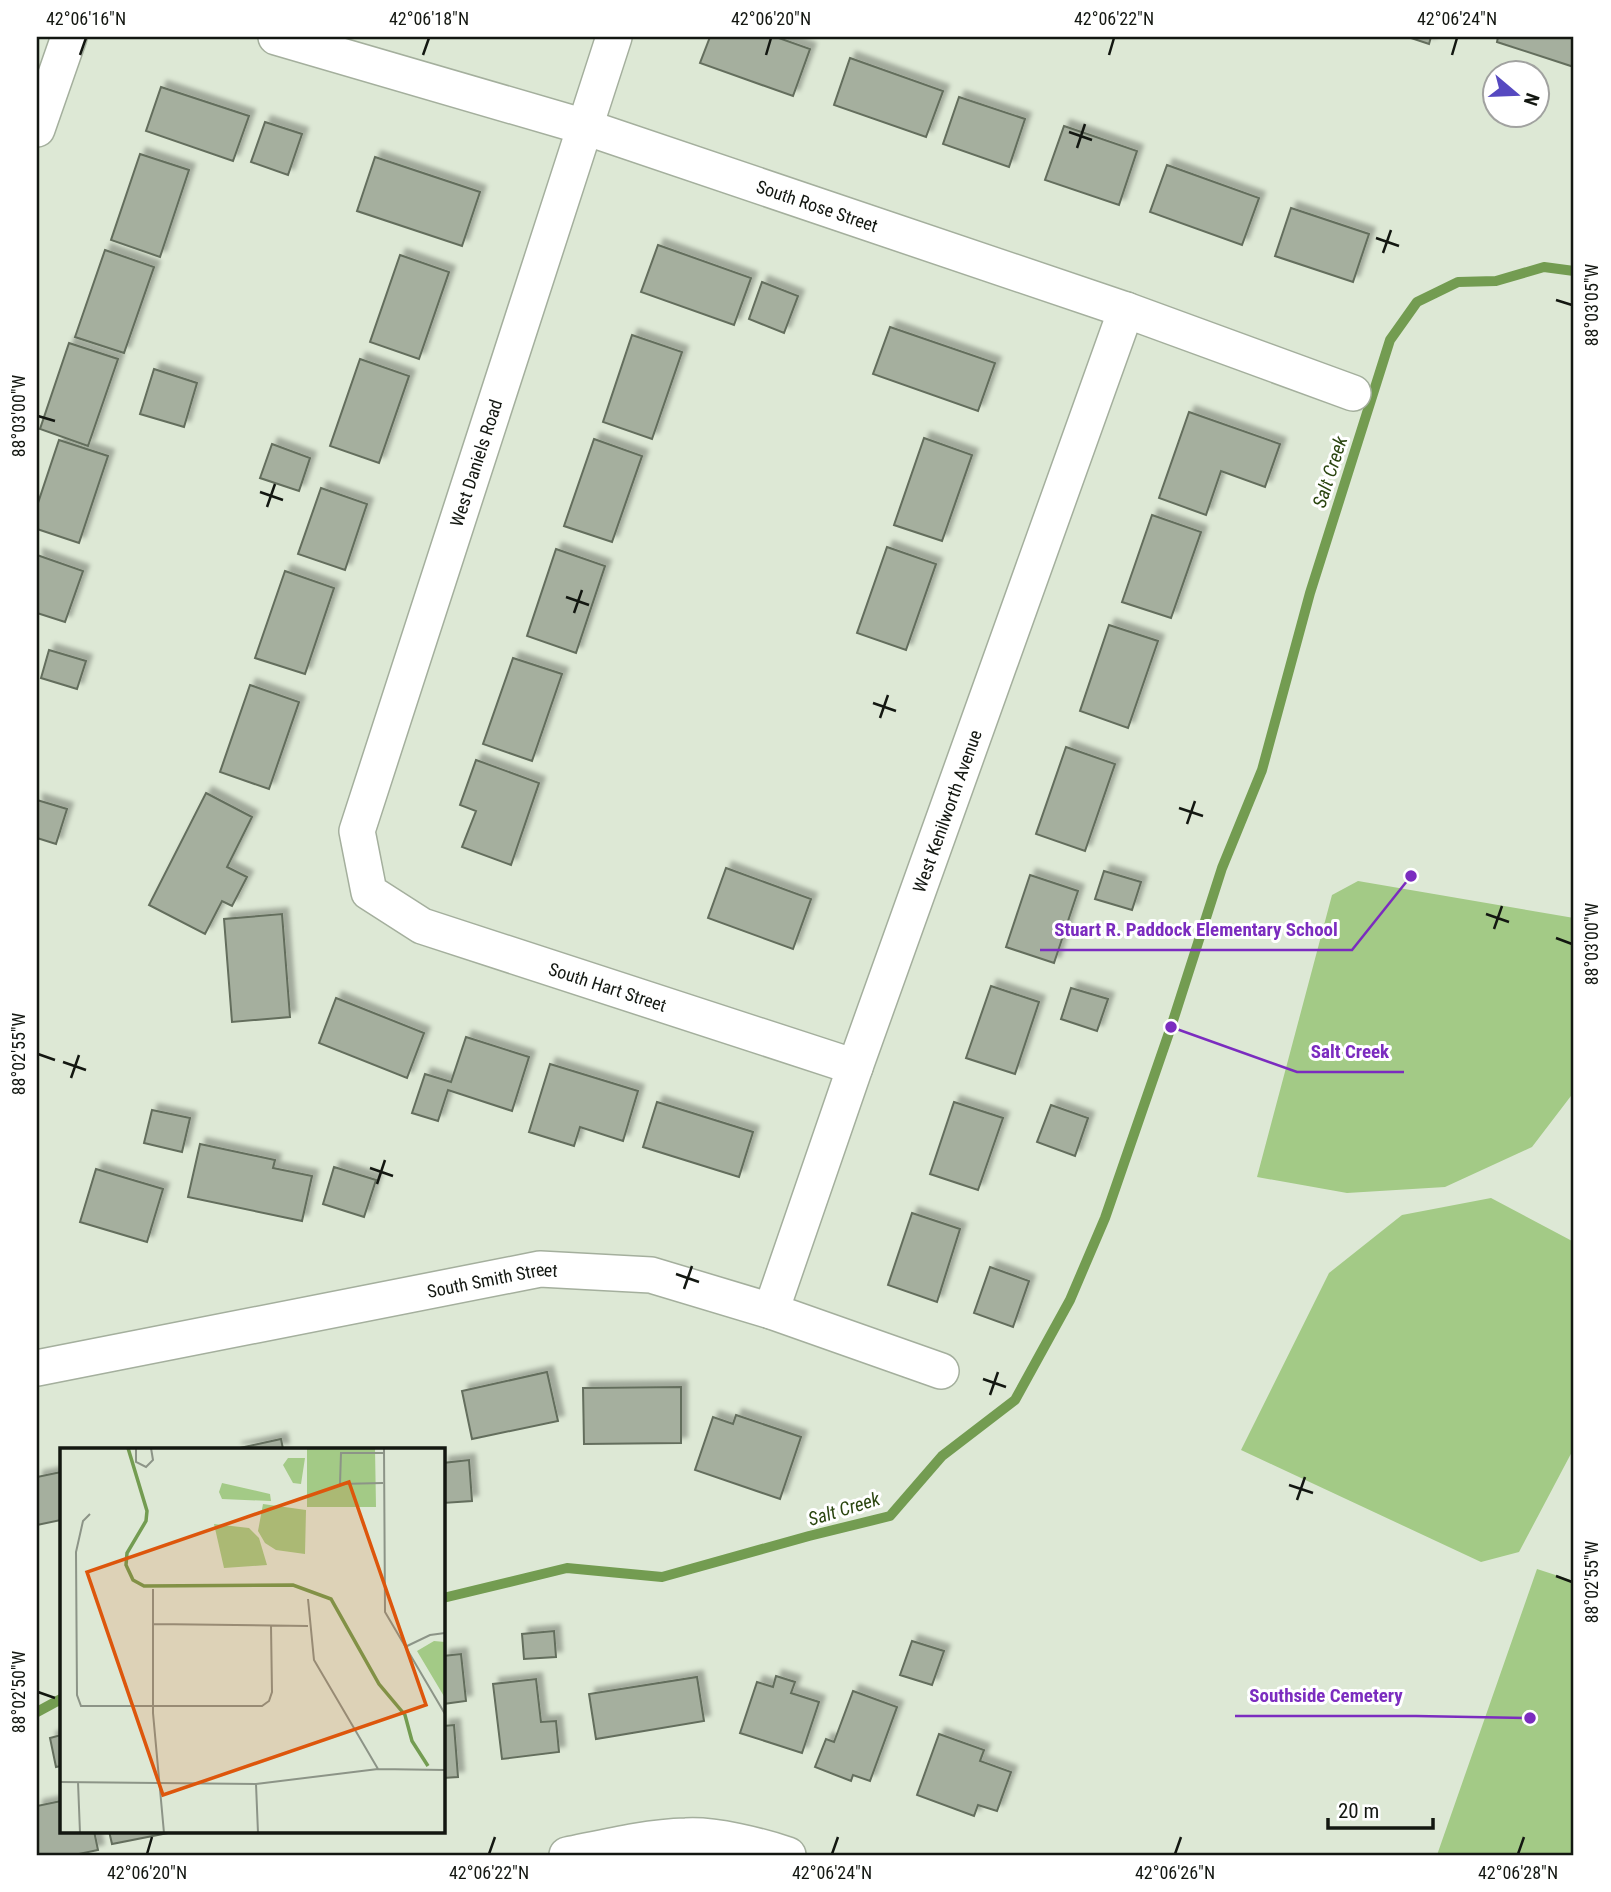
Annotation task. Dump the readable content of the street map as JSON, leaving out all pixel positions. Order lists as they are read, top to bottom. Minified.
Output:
{"streets":{"street":["South Rose Street","West Daniels Road","West Kenilworth Avenue","South Hart Street","South Smith Street"]},"crossings":[["South Rose Street","West Daniels Road"],["South Rose Street","West Kenilworth Avenue"],["West Daniels Road","South Hart Street"],["West Kenilworth Avenue","South Hart Street"],["West Kenilworth Avenue","South Smith Street"]],"water":["Salt Creek"],"places":["Stuart R. Paddock Elementary School","Salt Creek","Southside Cemetery"],"scale_bar":"20 m","north":"right","coordinates":["42°06'16\"N","42°06'18\"N","42°06'20\"N","42°06'22\"N","42°06'24\"N","88°03'05\"W","88°03'00\"W","88°02'55\"W","88°02'50\"W","42°06'26\"N","42°06'28\"N"]}
